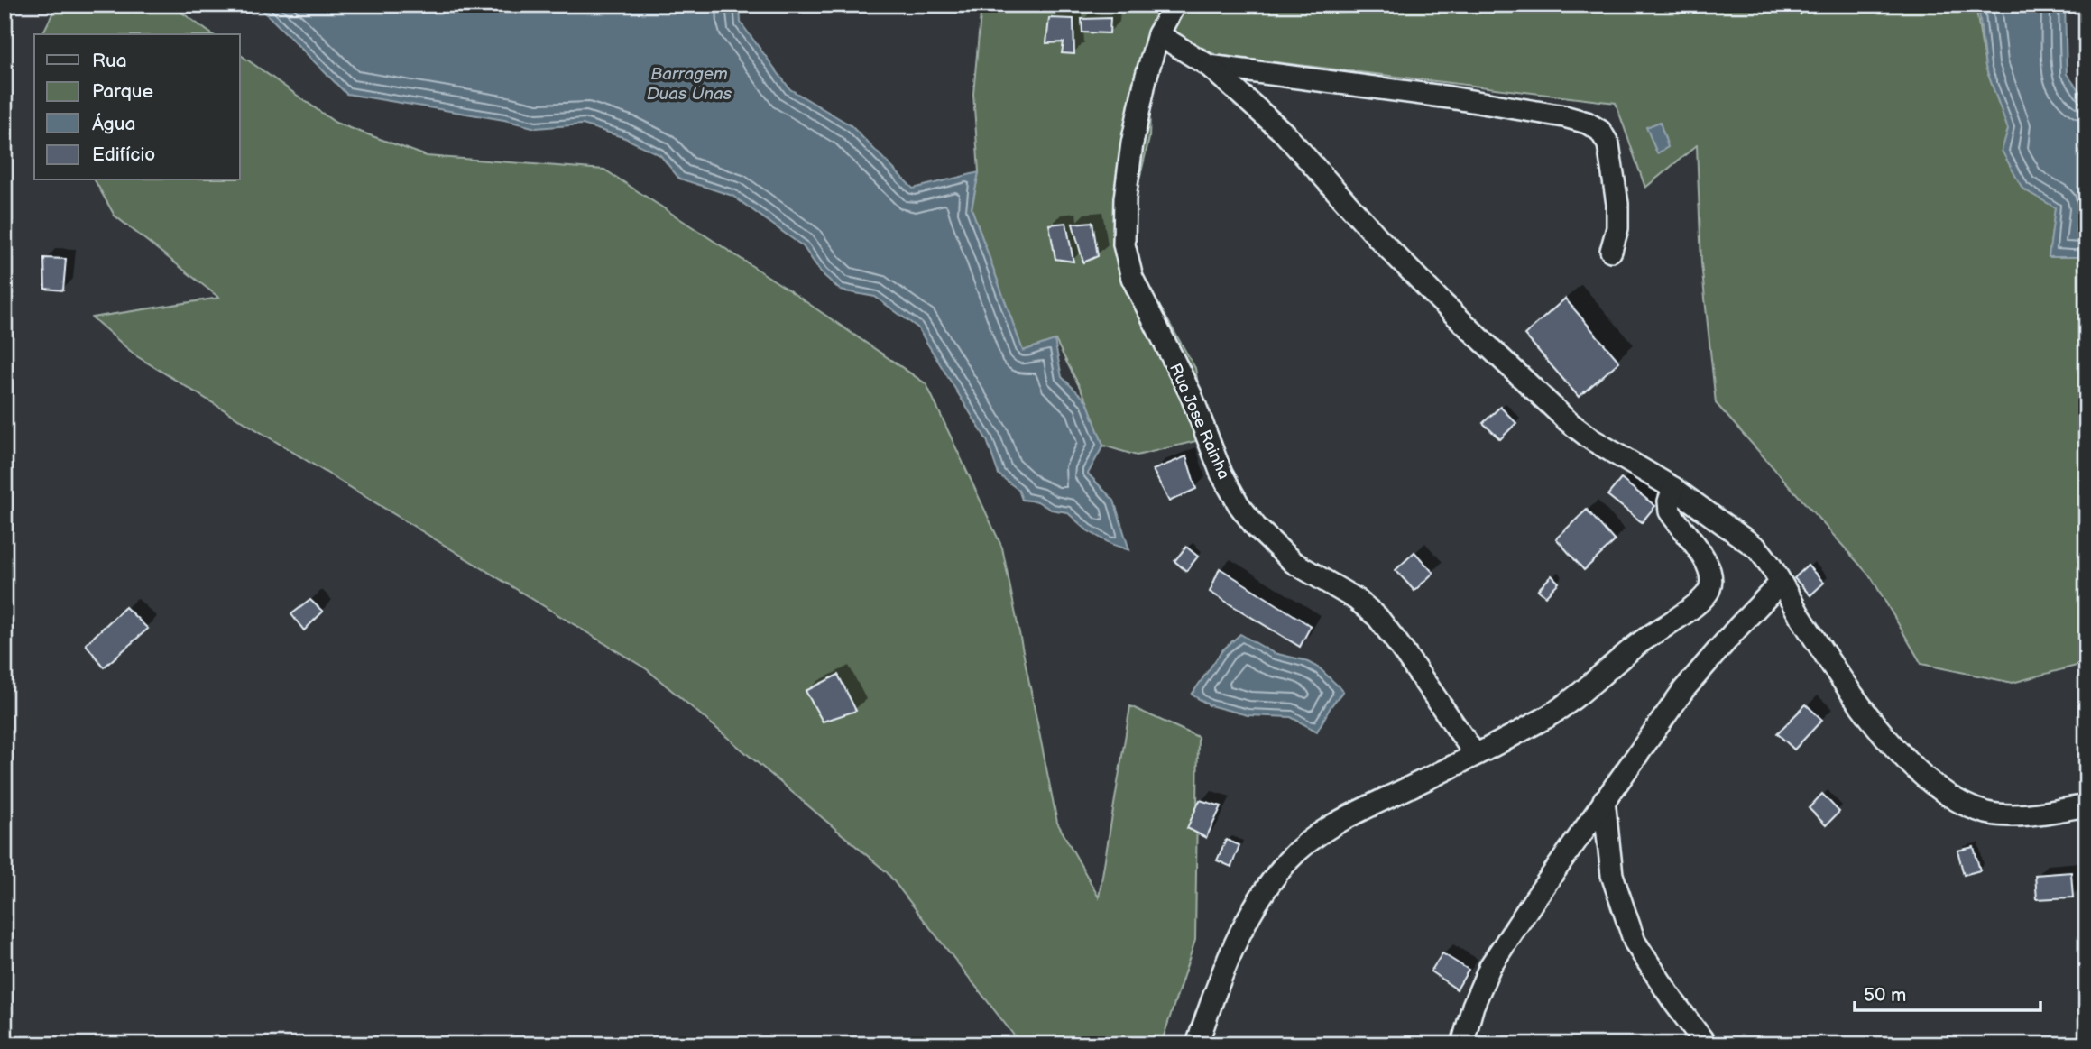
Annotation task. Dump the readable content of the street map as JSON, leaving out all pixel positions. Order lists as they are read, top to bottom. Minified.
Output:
{"streets":{"street":["Rua Jose Rainha"]},"water":["Barragem Duas Unas"],"legend":["Rua","Parque","Água","Edifício"],"scale_bar":"50 m"}
